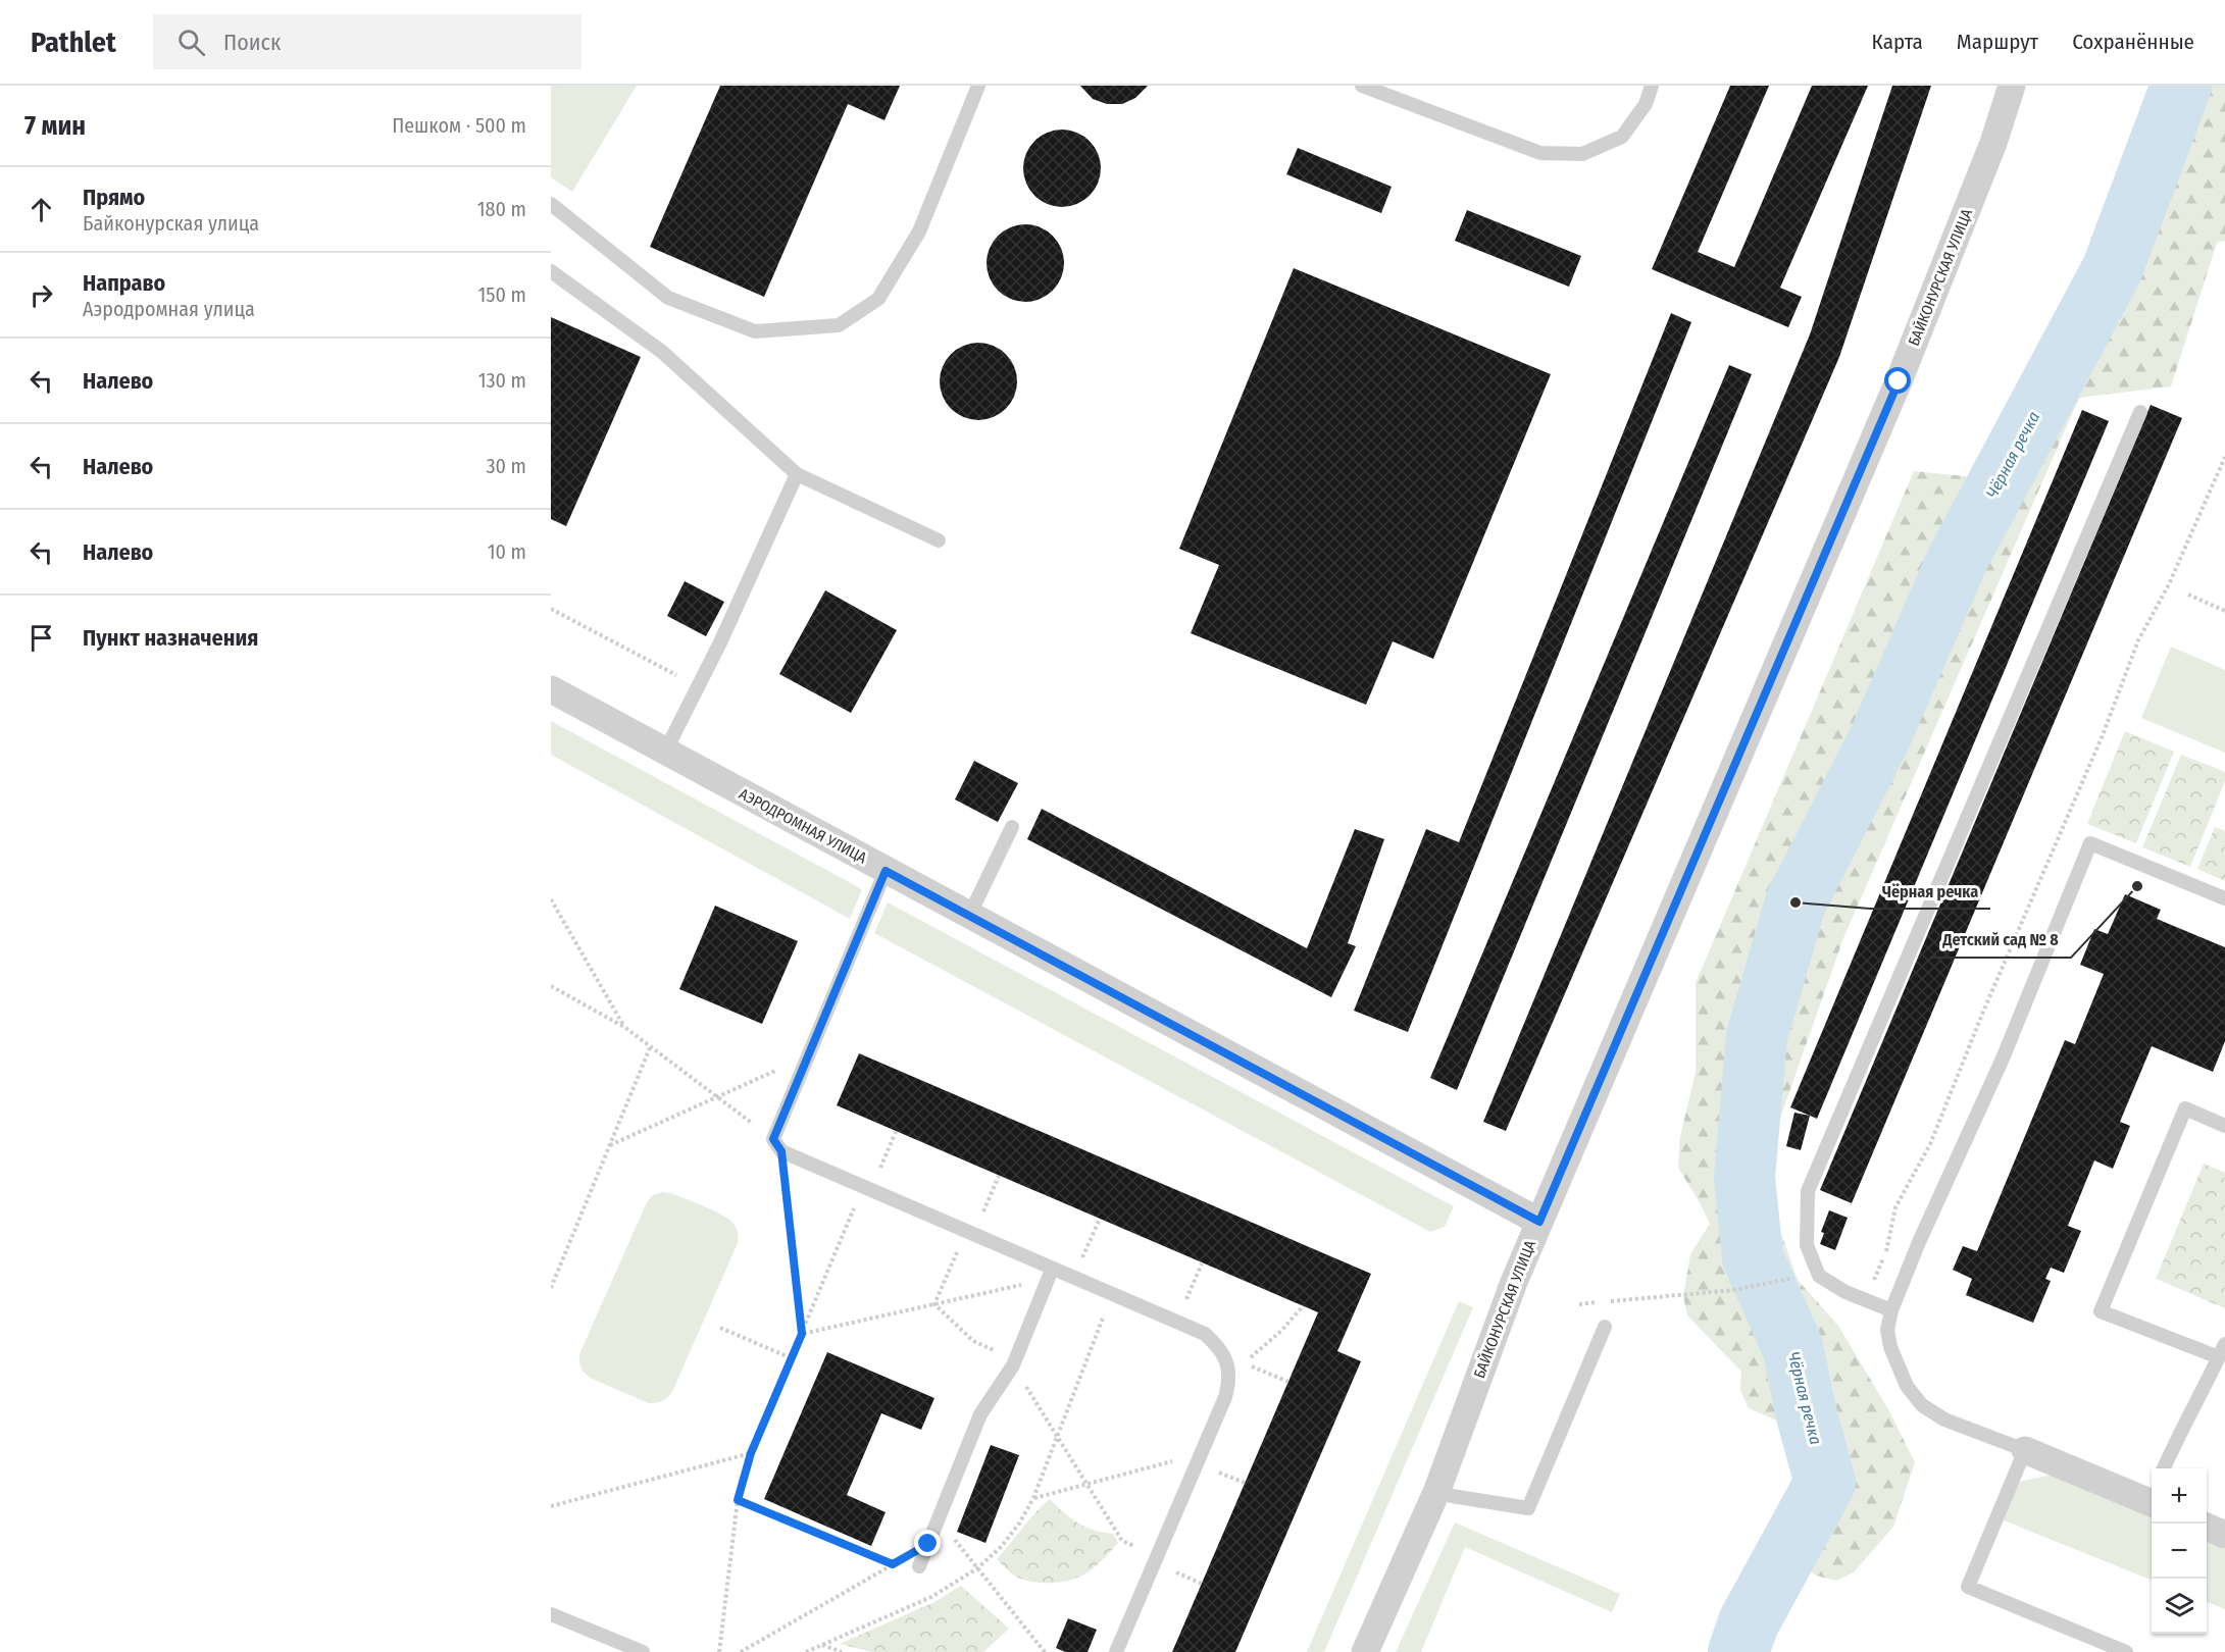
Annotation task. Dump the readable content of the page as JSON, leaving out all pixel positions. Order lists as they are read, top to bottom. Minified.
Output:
{"streets":{"street":["БАЙКОНУРСКАЯ УЛИЦА","АЭРОДРОМНАЯ УЛИЦА"]},"crossings":[["БАЙКОНУРСКАЯ УЛИЦА","АЭРОДРОМНАЯ УЛИЦА"]],"water":["Чёрная речка"],"places":["Детский сад № 8","Чёрная речка"],"page":{"header":"Pathlet","search":"Поиск","nav":["Карта","Маршрут","Сохранённые"],"heading":["7 мин","Пешком · 500 m"],"list":[["Прямо","Байконурская улица","180 m"],["Направо","Аэродромная улица","150 m"],["Налево","130 m"],["Налево","30 m"],["Налево","10 m"],"Пункт назначения"],"map_buttons":["+","−"]}}
